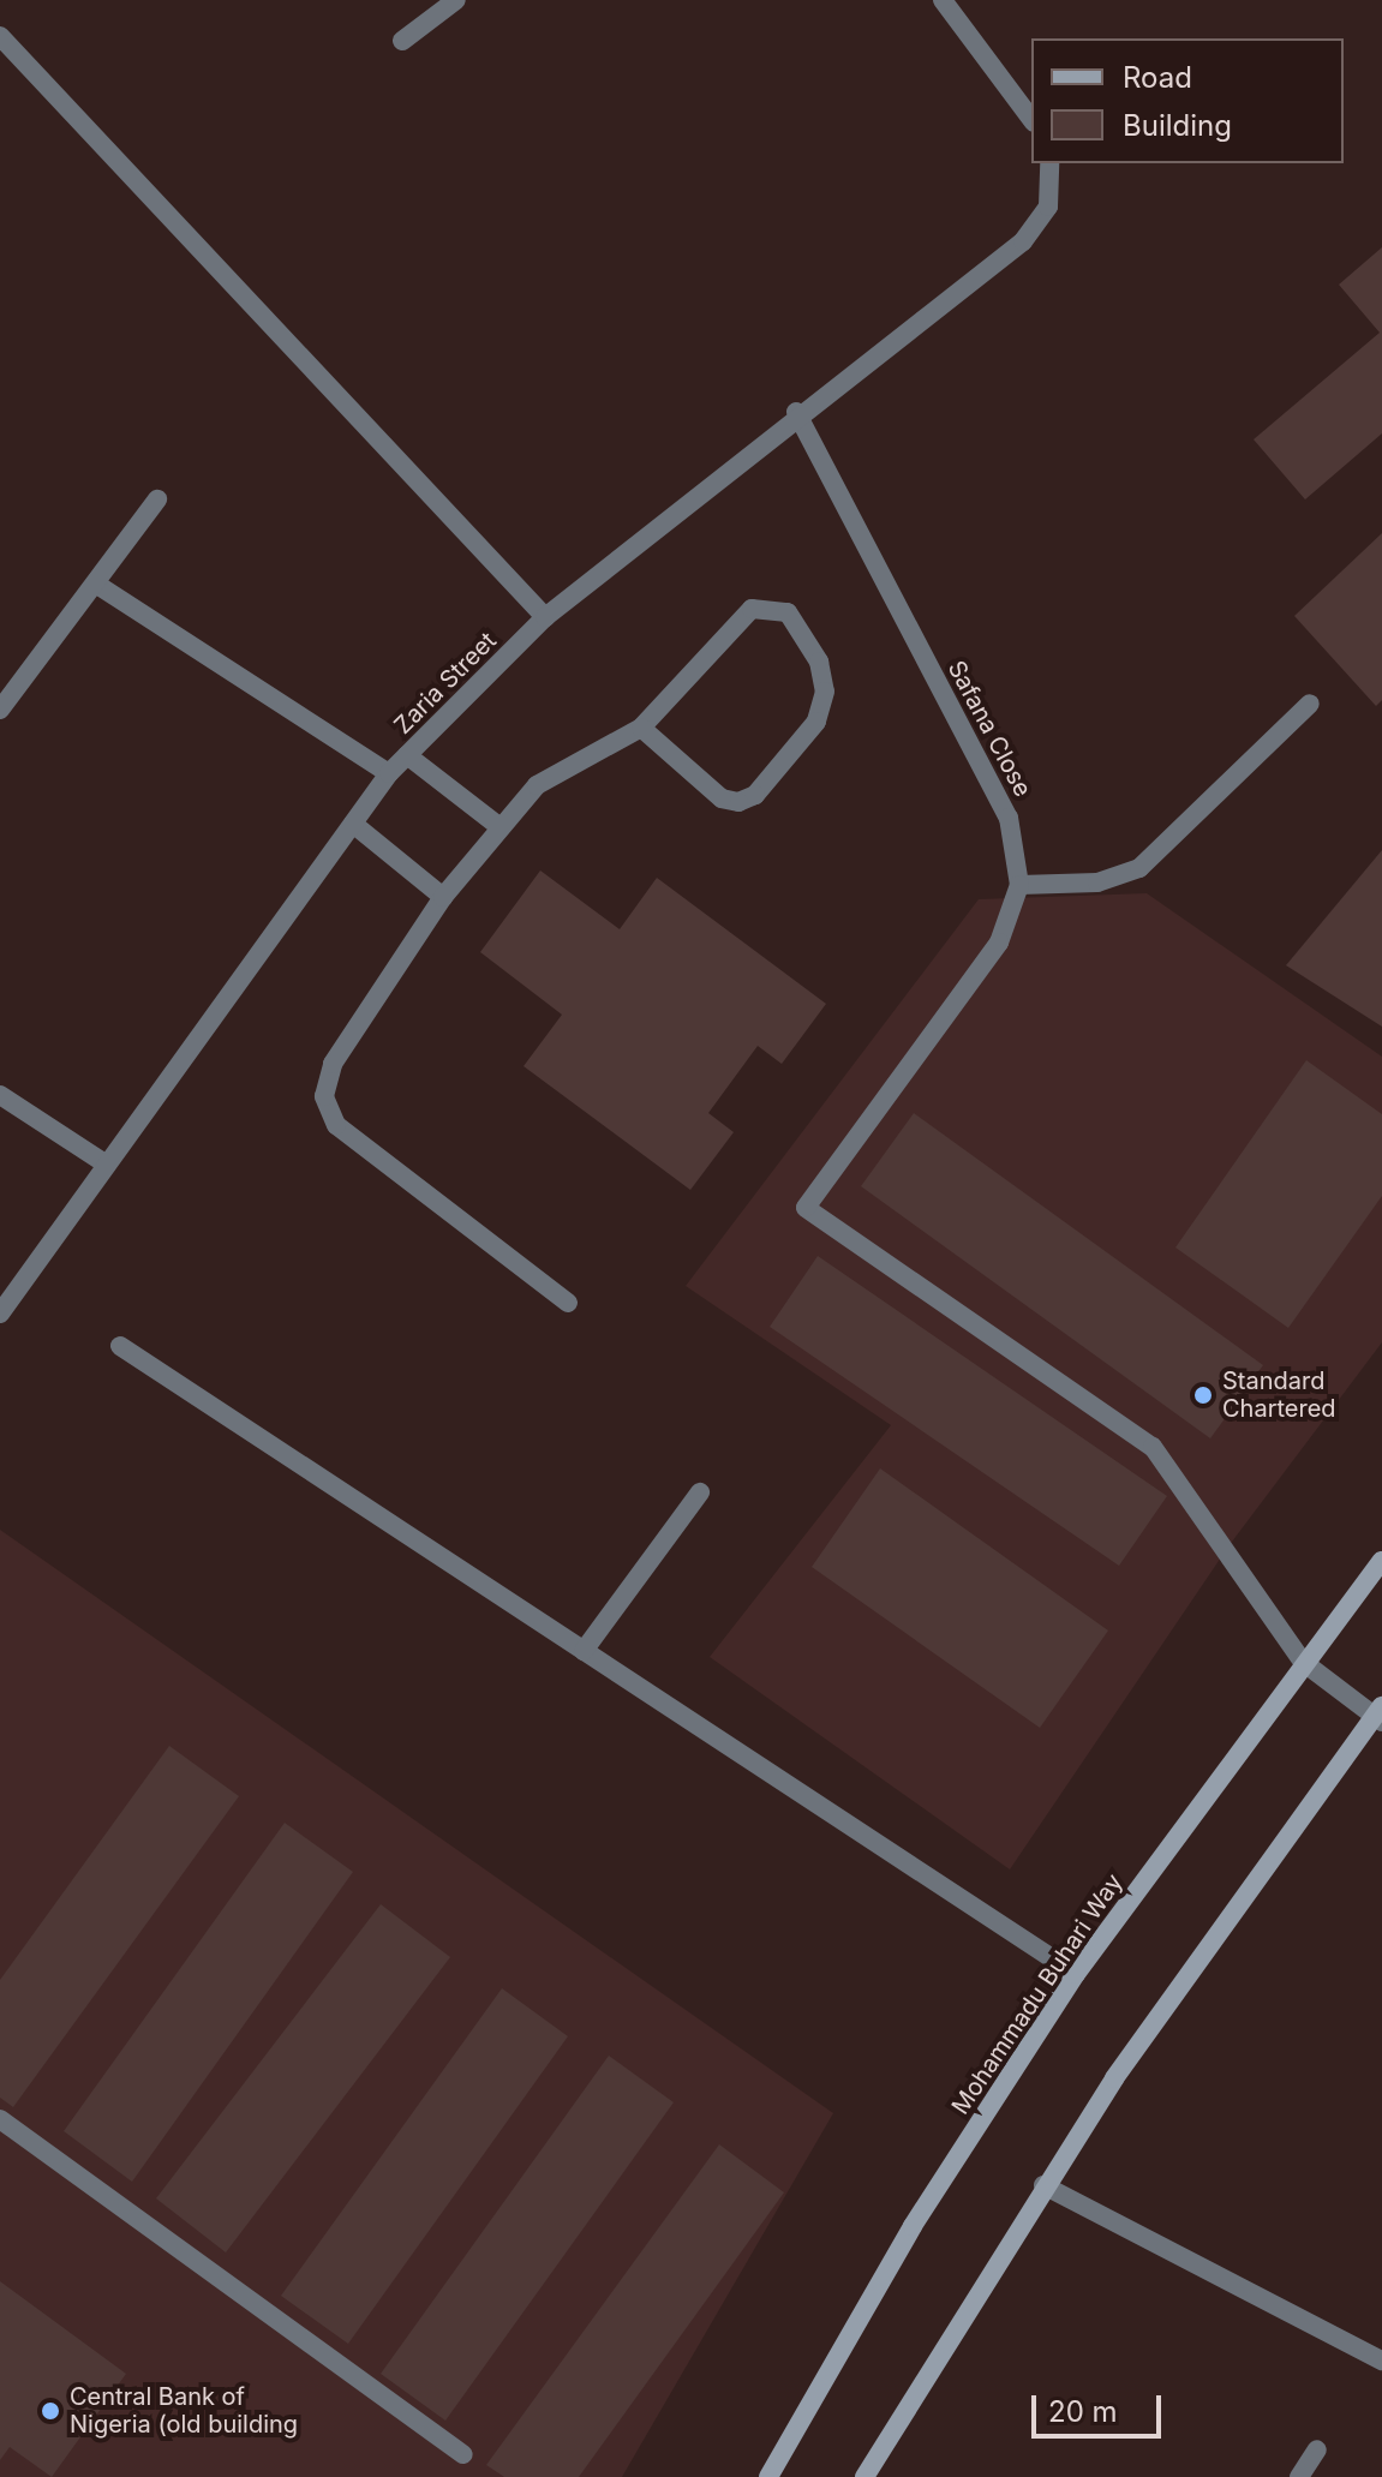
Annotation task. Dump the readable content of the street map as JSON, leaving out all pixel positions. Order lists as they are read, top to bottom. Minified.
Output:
{"streets":{"main road":["Mohammadu Buhari Way"],"street":["Zaria Street","Safana Close"]},"crossings":[["Zaria Street","Safana Close"],["Safana Close","Mohammadu Buhari Way"]],"places":["Standard Chartered","Central Bank of Nigeria (old building"],"legend":["Road","Building"],"scale_bar":"20 m"}
